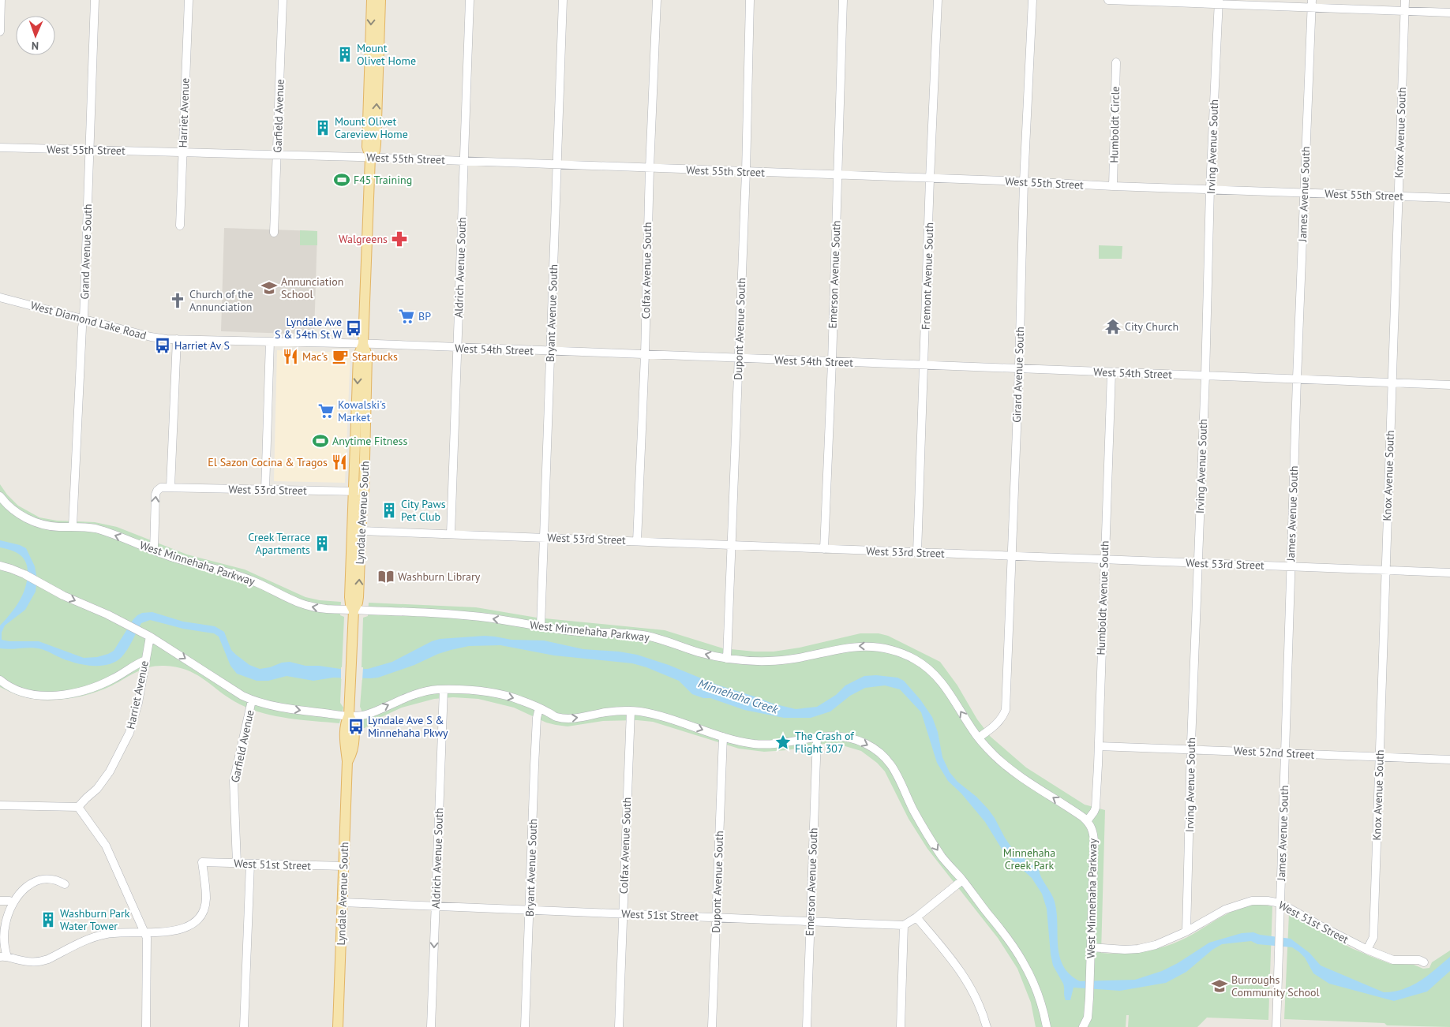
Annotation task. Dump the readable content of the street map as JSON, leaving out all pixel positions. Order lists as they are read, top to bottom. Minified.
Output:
{"streets":{"main road":["Lyndale Avenue South"],"street":["Harriet Avenue","Garfield Avenue","Humboldt Circle","Knox Avenue South","Irving Avenue South","West 55th Street","James Avenue South","Grand Avenue South","Aldrich Avenue South","Colfax Avenue South","Emerson Avenue South","Fremont Avenue South","Bryant Avenue South","West Diamond Lake Road","Dupont Avenue South","West 54th Street","Girard Avenue South","West 53rd Street","West Minnehaha Parkway","Humboldt Avenue South","West 52nd Street","West 51st Street"]},"crossings":[["Harriet Avenue","West 55th Street"],["Garfield Avenue","West 55th Street"],["Garfield Avenue","West 51st Street"],["Humboldt Circle","West 55th Street"],["Knox Avenue South","West 55th Street"],["Knox Avenue South","West 54th Street"],["Knox Avenue South","West 53rd Street"],["Knox Avenue South","West 52nd Street"],["Knox Avenue South","West 51st Street"],["Irving Avenue South","West 55th Street"],["Irving Avenue South","West 54th Street"],["Irving Avenue South","West 53rd Street"],["Irving Avenue South","West 52nd Street"],["Irving Avenue South","West 51st Street"],["West 55th Street","James Avenue South"],["West 55th Street","Grand Avenue South"],["West 55th Street","Aldrich Avenue South"],["West 55th Street","Colfax Avenue South"],["West 55th Street","Emerson Avenue South"],["West 55th Street","Fremont Avenue South"],["West 55th Street","Bryant Avenue South"],["West 55th Street","Dupont Avenue South"],["West 55th Street","Girard Avenue South"],["West 55th Street","Lyndale Avenue South"],["James Avenue South","West 54th Street"],["James Avenue South","West 53rd Street"],["James Avenue South","West 52nd Street"],["James Avenue South","West 51st Street"],["Grand Avenue South","West Diamond Lake Road"],["Grand Avenue South","West Minnehaha Parkway"],["Aldrich Avenue South","West 54th Street"],["Aldrich Avenue South","West 53rd Street"],["Aldrich Avenue South","West 51st Street"],["Colfax Avenue South","West 54th Street"],["Colfax Avenue South","West 53rd Street"],["Colfax Avenue South","West 51st Street"],["Emerson Avenue South","West 54th Street"],["Emerson Avenue South","West 53rd Street"],["Emerson Avenue South","West 51st Street"],["Fremont Avenue South","West 54th Street"],["Fremont Avenue South","West 53rd Street"],["Bryant Avenue South","West 54th Street"],["Bryant Avenue South","West 53rd Street"],["Bryant Avenue South","West Minnehaha Parkway"],["Bryant Avenue South","West 51st Street"],["West Diamond Lake Road","West 54th Street"],["Dupont Avenue South","West 54th Street"],["Dupont Avenue South","West 53rd Street"],["Dupont Avenue South","West Minnehaha Parkway"],["Dupont Avenue South","West 51st Street"],["West 54th Street","Girard Avenue South"],["West 54th Street","Lyndale Avenue South"],["West 54th Street","Humboldt Avenue South"],["Girard Avenue South","West 53rd Street"],["Girard Avenue South","West Minnehaha Parkway"],["West 53rd Street","Lyndale Avenue South"],["West 53rd Street","Humboldt Avenue South"],["Lyndale Avenue South","West Minnehaha Parkway"],["Lyndale Avenue South","West 51st Street"],["West Minnehaha Parkway","Humboldt Avenue South"],["West Minnehaha Parkway","West 51st Street"],["Humboldt Avenue South","West 52nd Street"]],"one_way":["West Minnehaha Parkway"],"water":["Minnehaha Creek"],"parks":["Minnehaha Creek Park"],"places":{"building":["Mount Olivet Home","Mount Olivet Careview Home","City Paws Pet Club","Creek Terrace Apartments","Washburn Park Water Tower"],"sports":["F45 Training","Anytime Fitness"],"pharmacy":["Walgreens"],"school or university":["Annunciation School","Burroughs Community School"],"church":["Church of the Annunciation"],"supermarket":["BP","Kowalski's Market"],"temple":["City Church"],"bus stop":["Lyndale Ave S & 54th St W","Harriet Av S","Lyndale Ave S & Minnehaha Pkwy"],"restaurant":["Mac's","El Sazon Cocina & Tragos"],"cafe":["Starbucks"],"library":["Washburn Library"],"place":["The Crash of Flight 307"]},"north":"bottom"}
